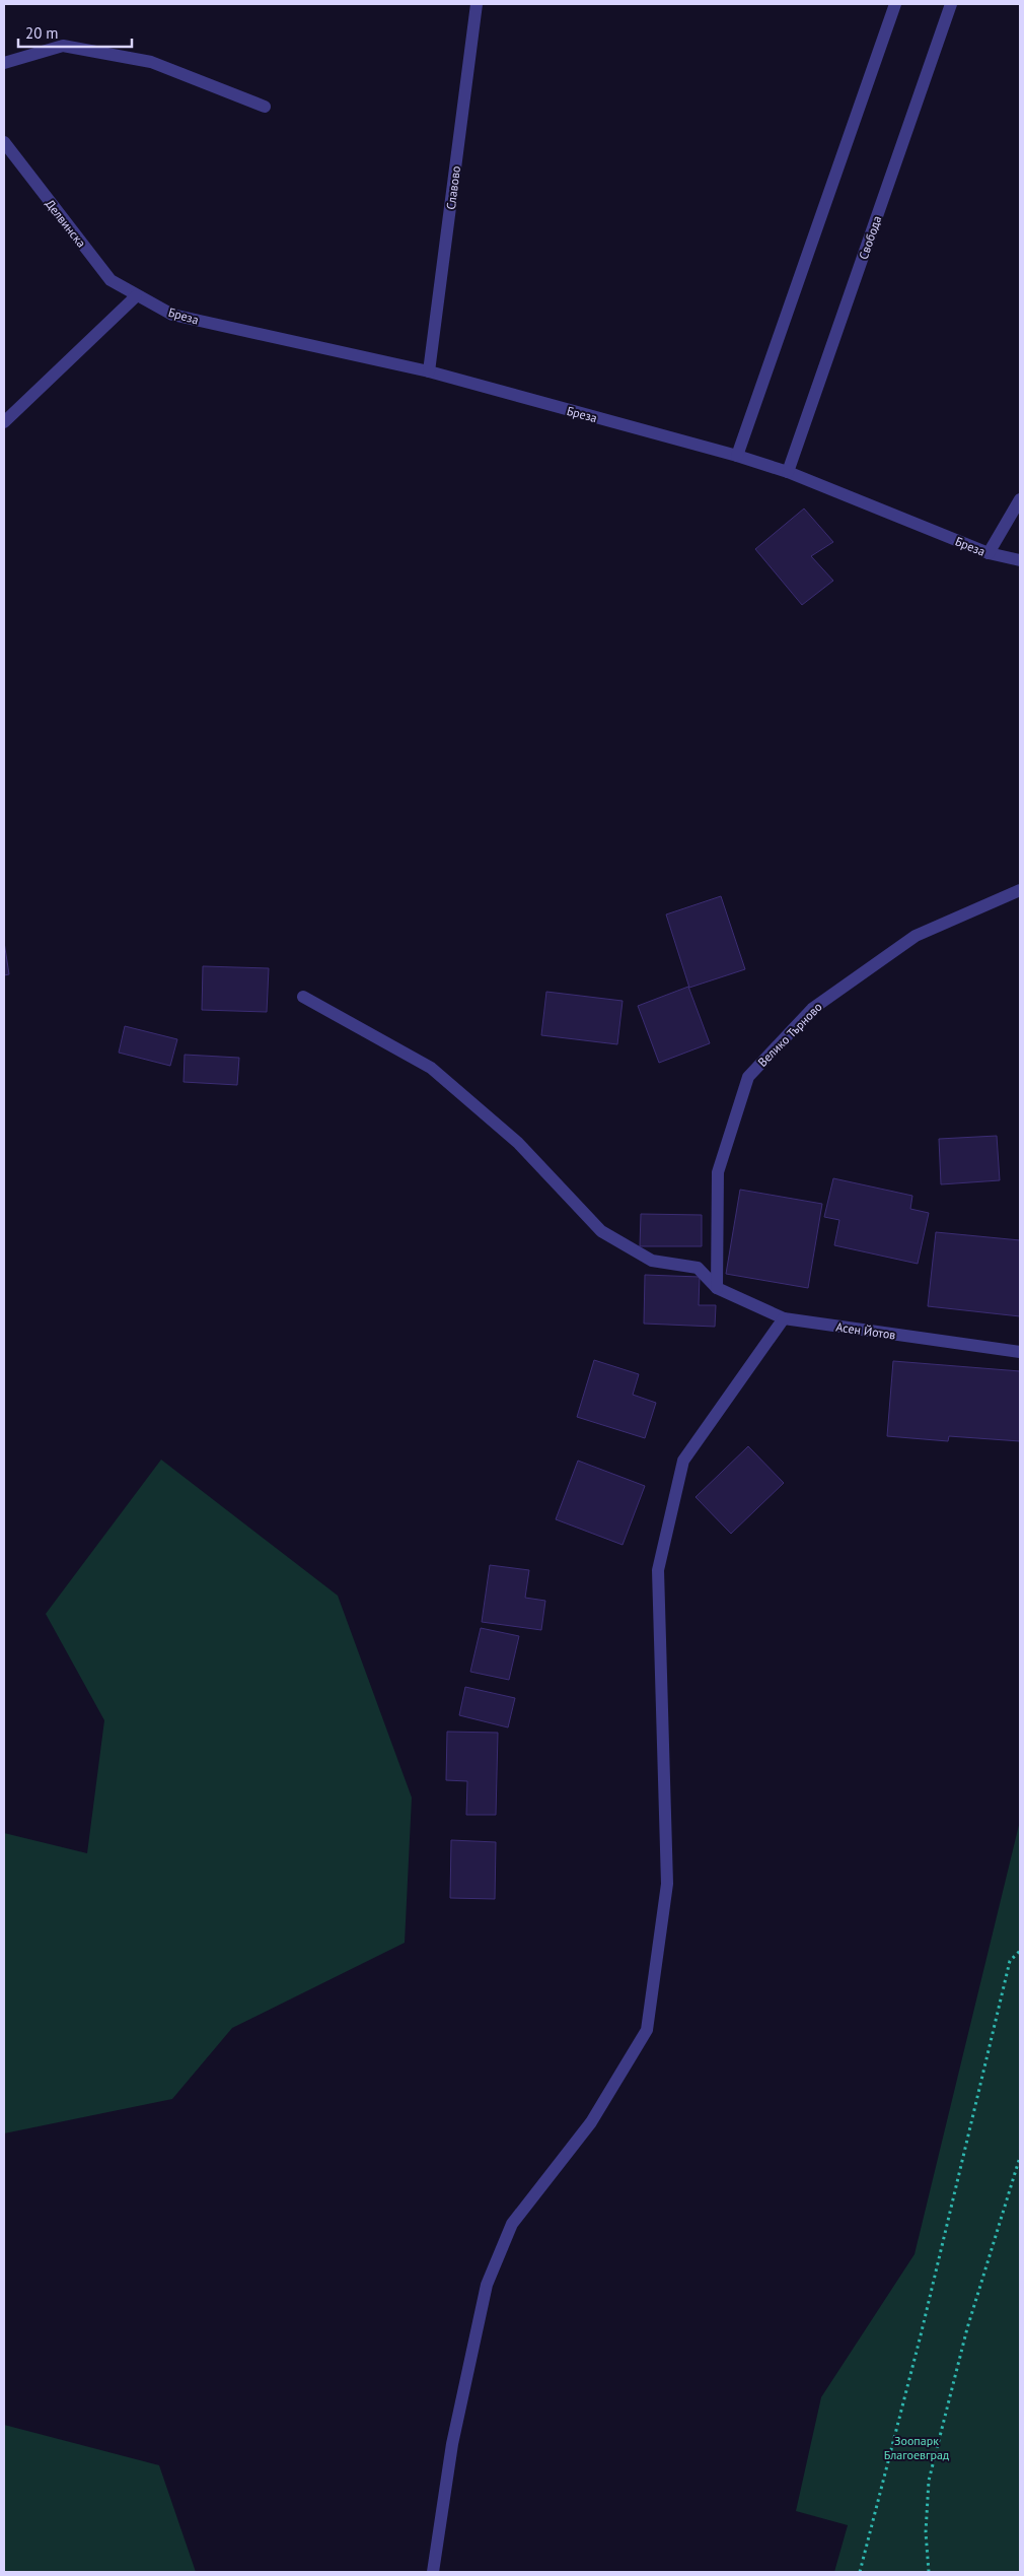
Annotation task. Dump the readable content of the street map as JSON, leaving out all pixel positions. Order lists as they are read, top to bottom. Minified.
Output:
{"streets":{"street":["Славово","Делвинска","Свобода","Бреза","Велико Търново","Асен Йотов"]},"crossings":[["Славово","Бреза"],["Делвинска","Бреза"],["Свобода","Бреза"],["Велико Търново","Асен Йотов"]],"parks":["Зоопарк Благоевград"],"scale_bar":"20 m"}
